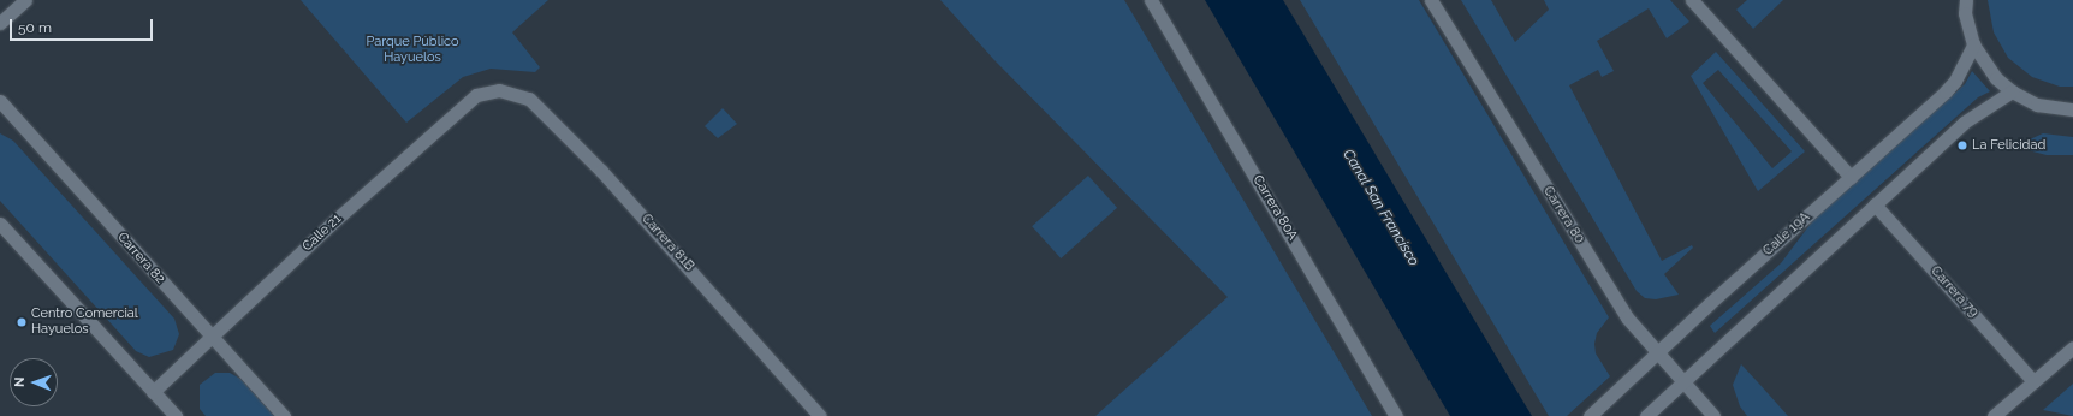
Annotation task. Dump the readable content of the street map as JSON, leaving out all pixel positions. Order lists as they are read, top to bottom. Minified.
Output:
{"streets":{"street":["Carrera 80A","Carrera 80","Calle 21","Calle 19A","Carrera 81B","Carrera 82","Carrera 79"]},"crossings":[["Carrera 80","Calle 19A"],["Calle 21","Carrera 81B"],["Calle 21","Carrera 82"]],"water":["Canal San Francisco"],"parks":["Parque Público Hayuelos"],"places":["La Felicidad","Centro Comercial Hayuelos"],"scale_bar":"50 m","north":"left"}
